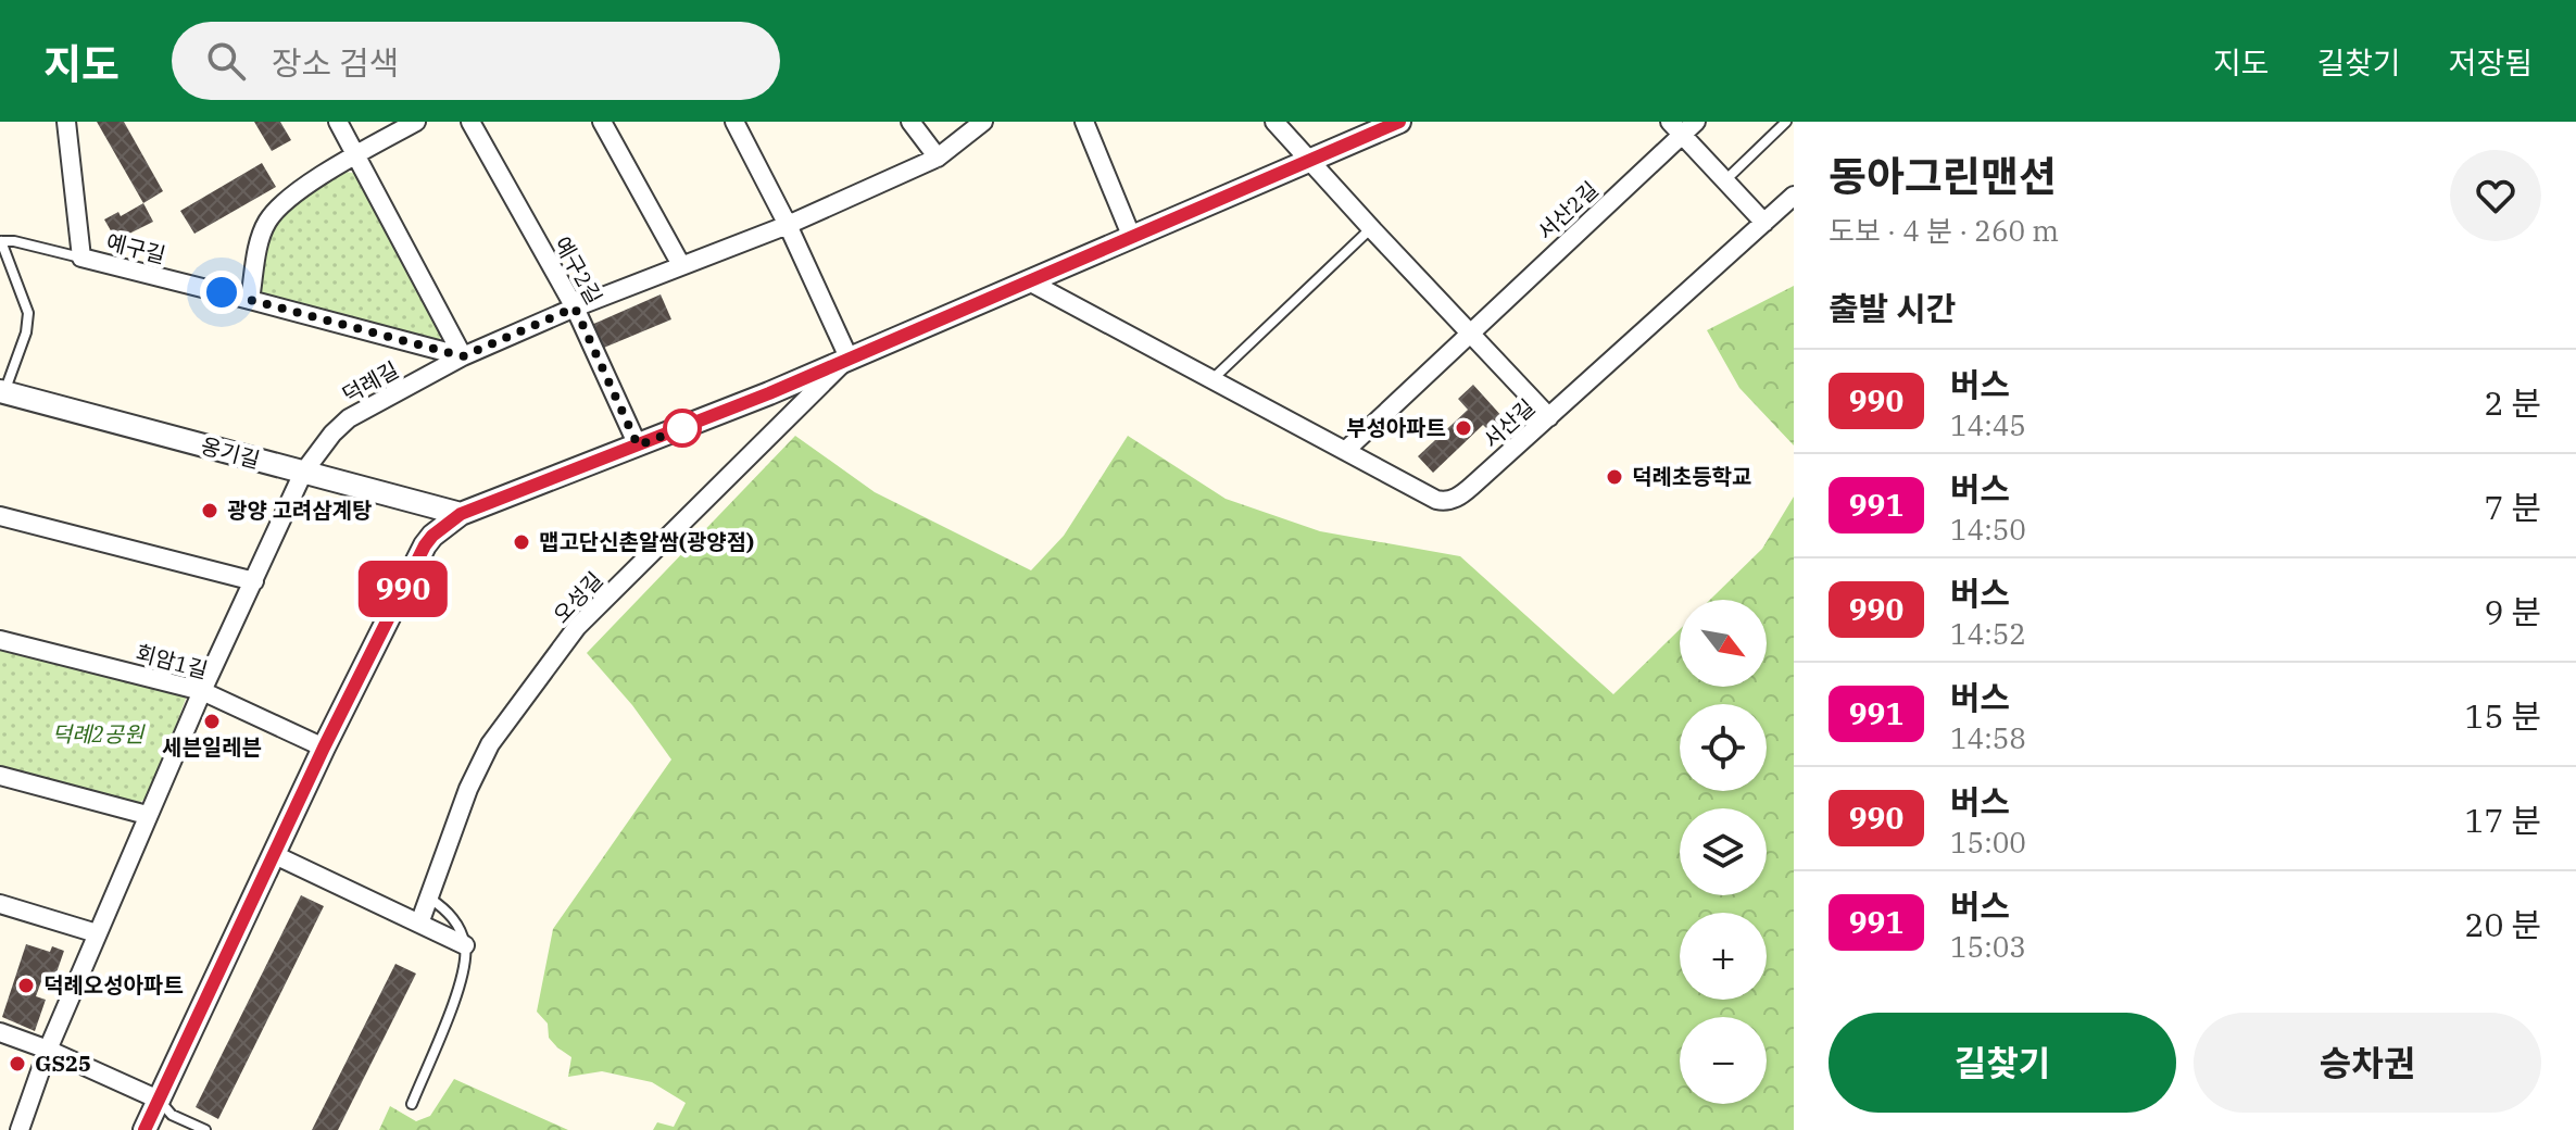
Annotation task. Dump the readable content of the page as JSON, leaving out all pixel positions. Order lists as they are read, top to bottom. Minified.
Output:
{"streets":{"street":["서산2길","예구길","예구2길","덕례길","서산길","옹기길","오성길","회암1길"]},"crossings":[["서산2길","서산길"],["예구길","덕례길"],["예구2길","덕례길"],["덕례길","옹기길"],["덕례길","회암1길"]],"parks":["덕례2공원"],"places":["부성아파트","덕례초등학교","광양 고려삼계탕","맵고단신촌알쌈(광양점)","세븐일레븐","덕례오성아파트","GS25"],"lines":["bus line 990"],"north":"bottom right","page":{"header":"지도","search":"장소 검색","nav":["지도","길찾기","저장됨"],"on_map":"990","heading":[["동아그린맨션","도보 · 4 분 · 260 m"],"출발 시간"],"list":[{"mark":"990","name":"버스","note":"14:45","value":"2 분"},{"mark":"991","name":"버스","note":"14:50","value":"7 분"},{"mark":"990","name":"버스","note":"14:52","value":"9 분"},{"mark":"991","name":"버스","note":"14:58","value":"15 분"},{"mark":"990","name":"버스","note":"15:00","value":"17 분"},{"mark":"991","name":"버스","note":"15:03","value":"20 분"}],"map_buttons":["+","−"],"buttons":["길찾기","승차권"]}}
